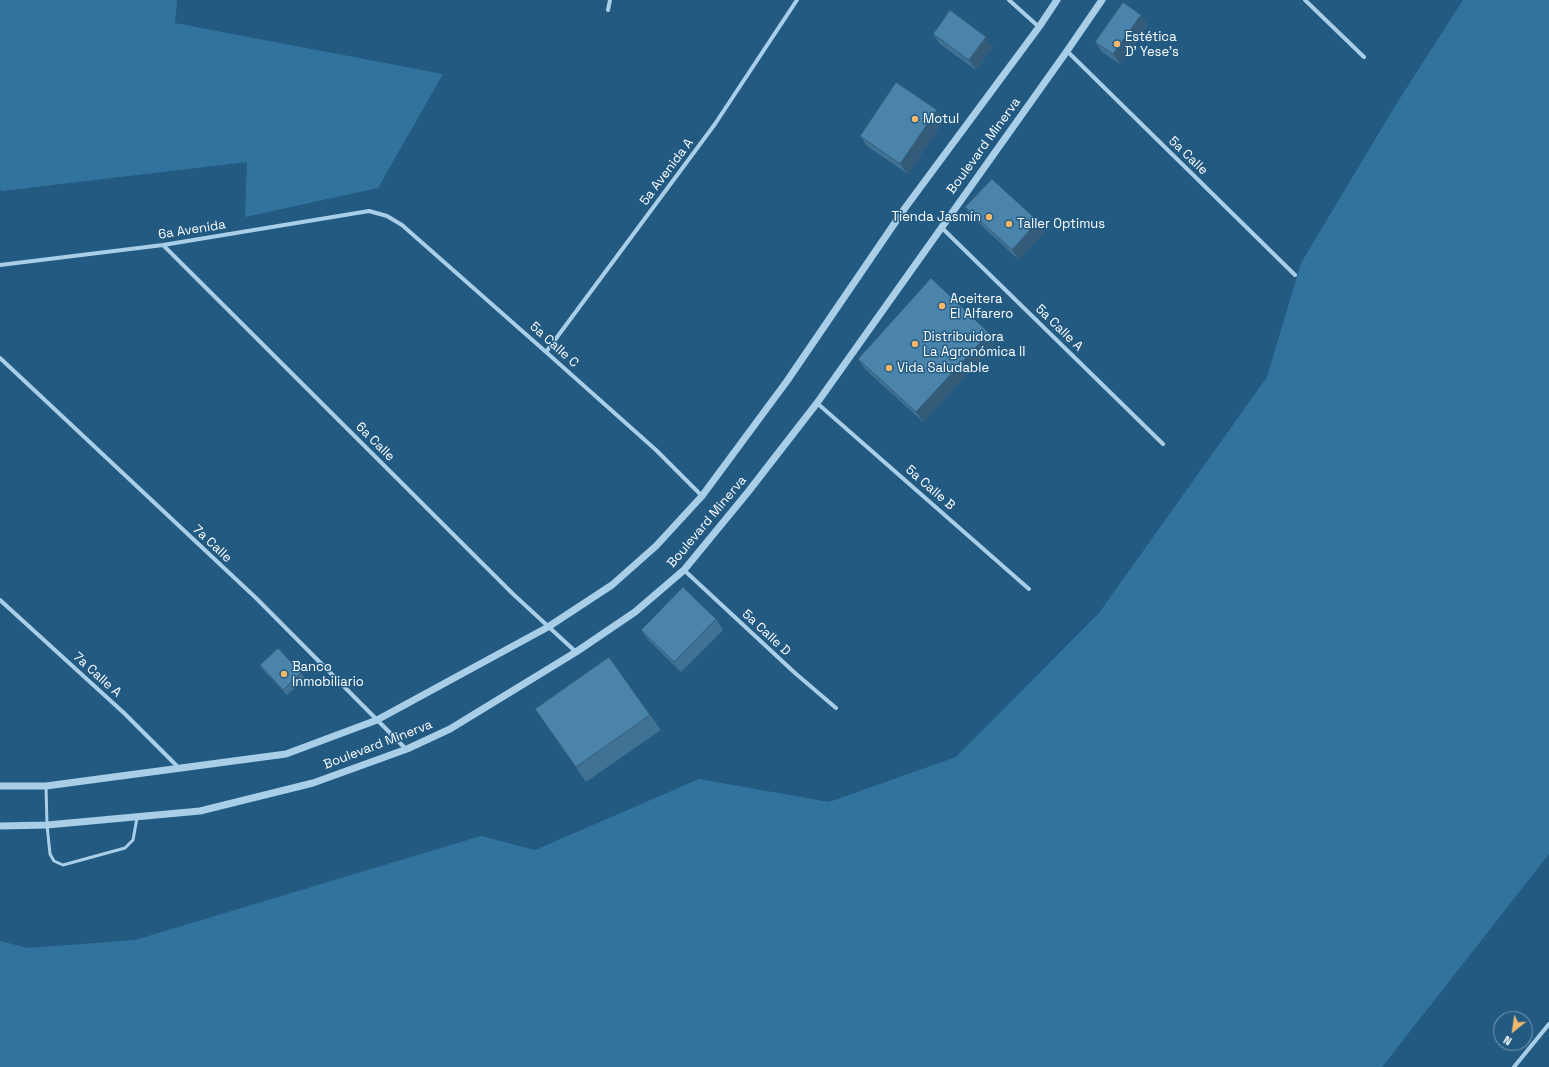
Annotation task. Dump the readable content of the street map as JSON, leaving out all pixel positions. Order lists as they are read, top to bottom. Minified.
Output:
{"streets":{"street":["Boulevard Minerva","5a Calle","5a Avenida A","6a Avenida","5a Calle A","5a Calle C","6a Calle","5a Calle B","7a Calle","5a Calle D","7a Calle A"]},"crossings":[["Boulevard Minerva","5a Calle"],["Boulevard Minerva","5a Calle A"],["Boulevard Minerva","5a Calle C"],["Boulevard Minerva","6a Calle"],["Boulevard Minerva","5a Calle B"],["Boulevard Minerva","7a Calle"],["Boulevard Minerva","5a Calle D"],["Boulevard Minerva","7a Calle A"],["5a Avenida A","5a Calle C"],["6a Avenida","5a Calle C"],["6a Avenida","6a Calle"]],"places":["Estética D' Yese's","Motul","Tienda Jasmín","Taller Optimus","Aceitera El Alfarero","Distribuidora La Agronómica II","Vida Saludable","Banco Inmobiliario"],"north":"bottom left"}
